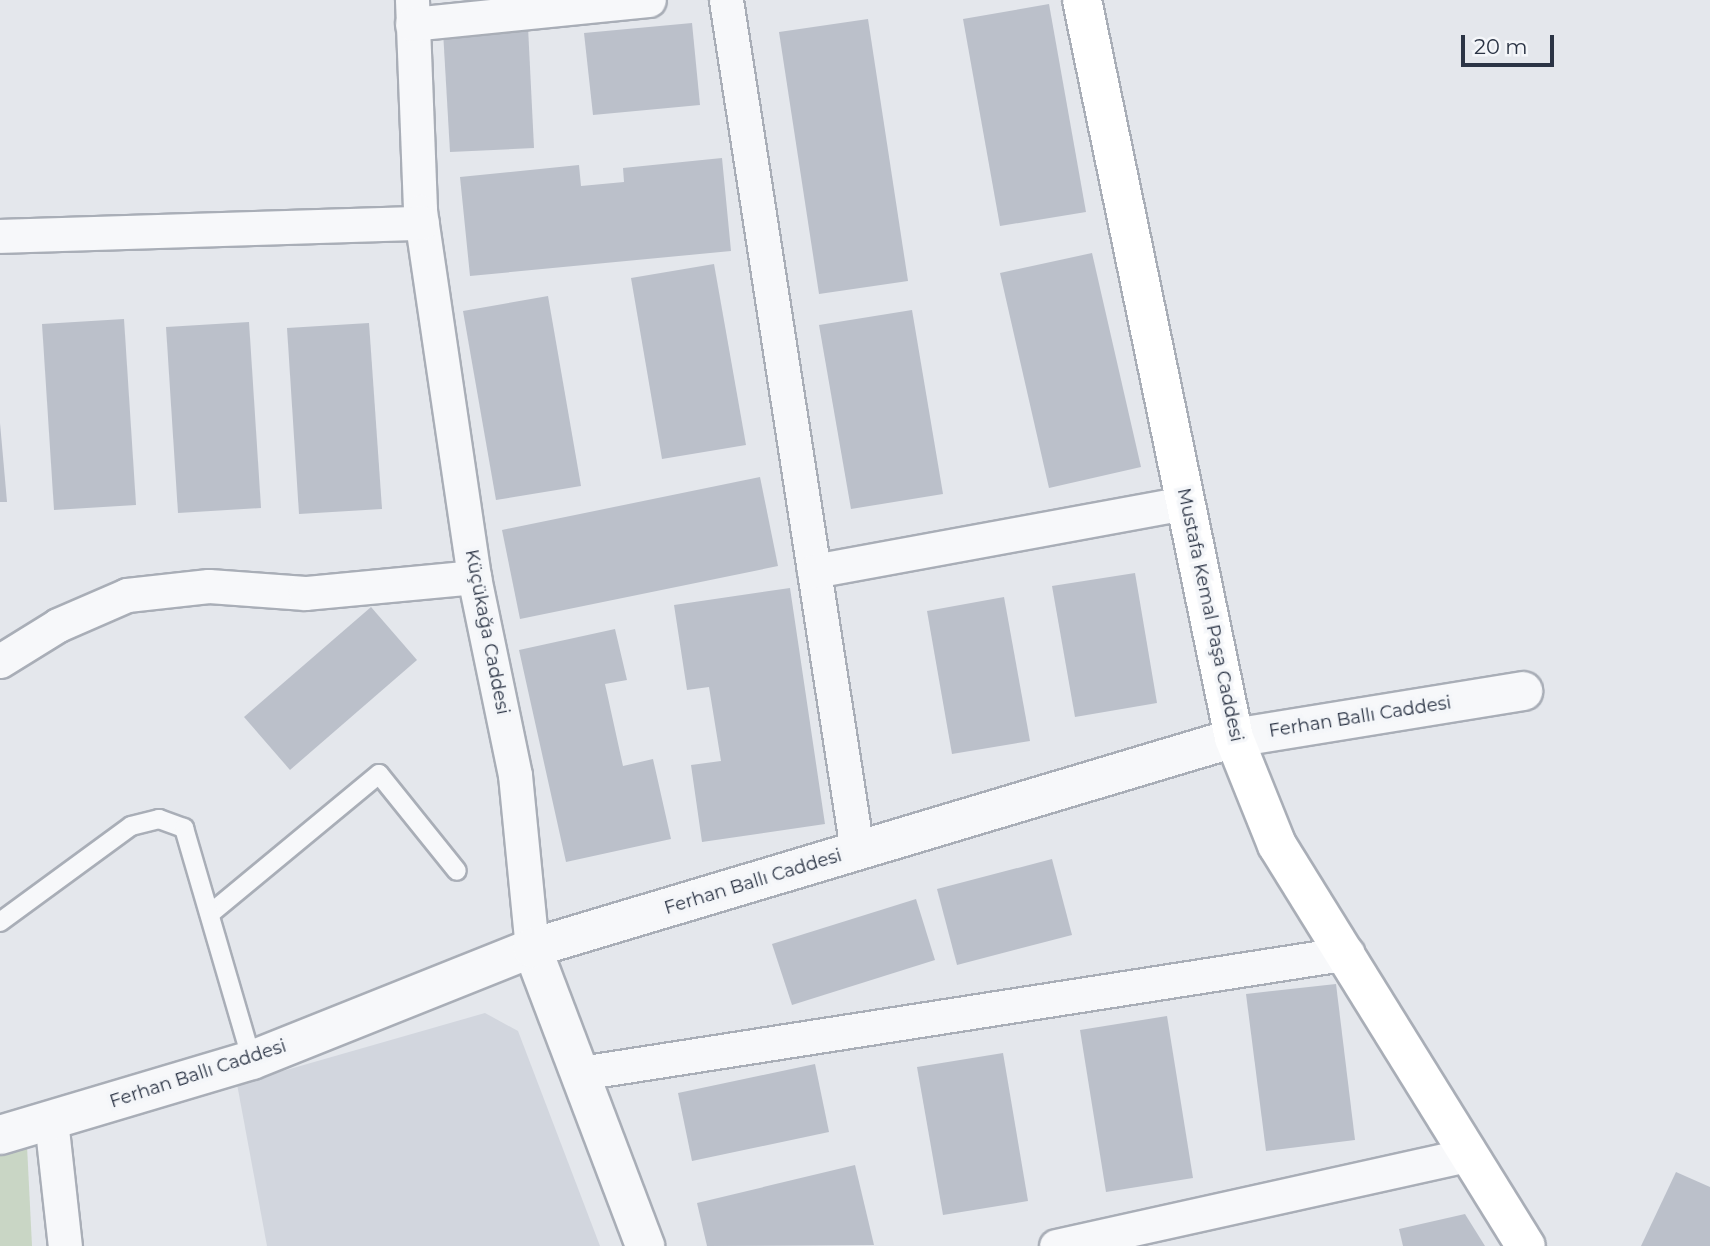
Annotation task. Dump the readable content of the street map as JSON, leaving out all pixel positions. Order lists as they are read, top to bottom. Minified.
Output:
{"streets":{"main road":["Mustafa Kemal Paşa Caddesi"],"street":["Küçükağa Caddesi","Ferhan Ballı Caddesi"]},"crossings":[["Mustafa Kemal Paşa Caddesi","Ferhan Ballı Caddesi"],["Küçükağa Caddesi","Ferhan Ballı Caddesi"]],"scale_bar":"20 m"}
